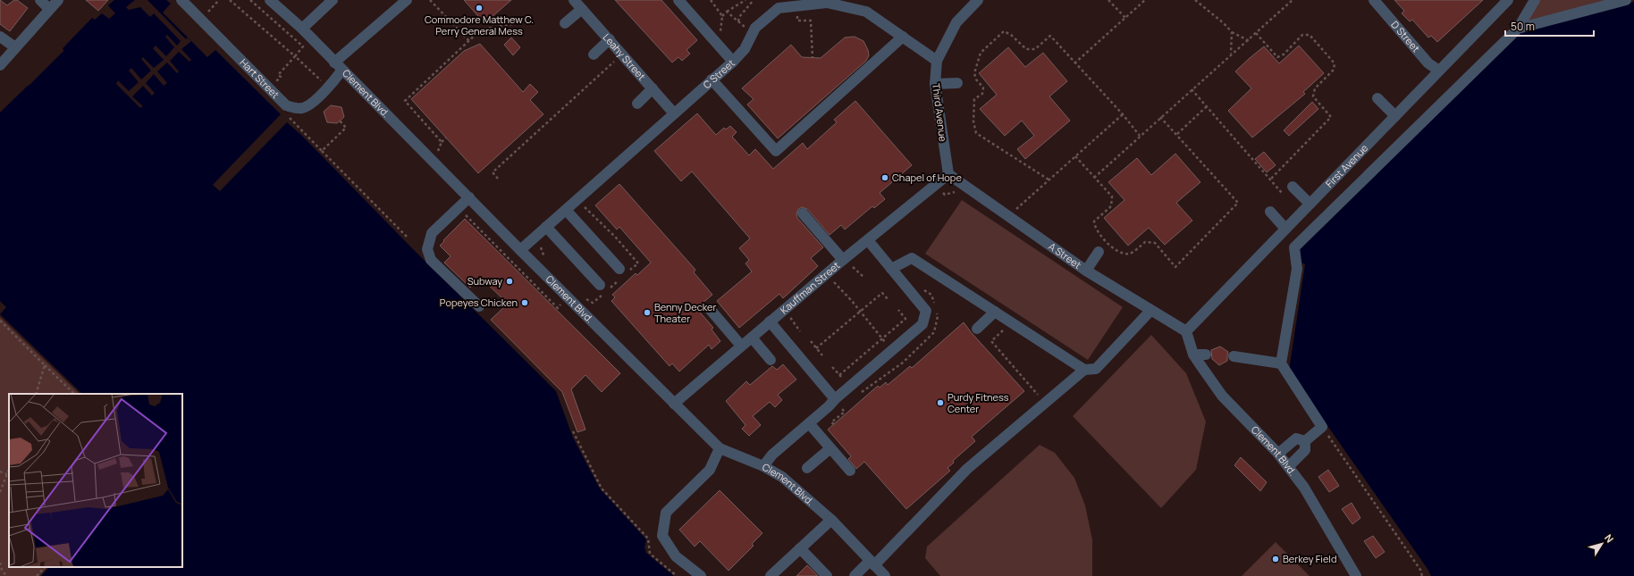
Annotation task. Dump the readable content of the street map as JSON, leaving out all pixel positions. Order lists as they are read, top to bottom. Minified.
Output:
{"streets":{"street":["D Street","Leahy Street","C Street","Hart Street","Clement Blvd.","Third Avenue","First Avenue","A Street","Kauffman Street"]},"crossings":[["D Street","First Avenue"],["Leahy Street","C Street"],["C Street","Clement Blvd."],["C Street","Third Avenue"],["Hart Street","Clement Blvd."],["Clement Blvd.","First Avenue"],["Clement Blvd.","A Street"],["Clement Blvd.","Kauffman Street"],["Third Avenue","A Street"],["Third Avenue","Kauffman Street"],["First Avenue","A Street"],["A Street","Kauffman Street"]],"places":["Commodore Matthew C. Perry General Mess","Chapel of Hope","Subway","Popeyes Chicken","Benny Decker Theater","Purdy Fitness Center","Berkey Field"],"scale_bar":"50 m","north":"top right"}
